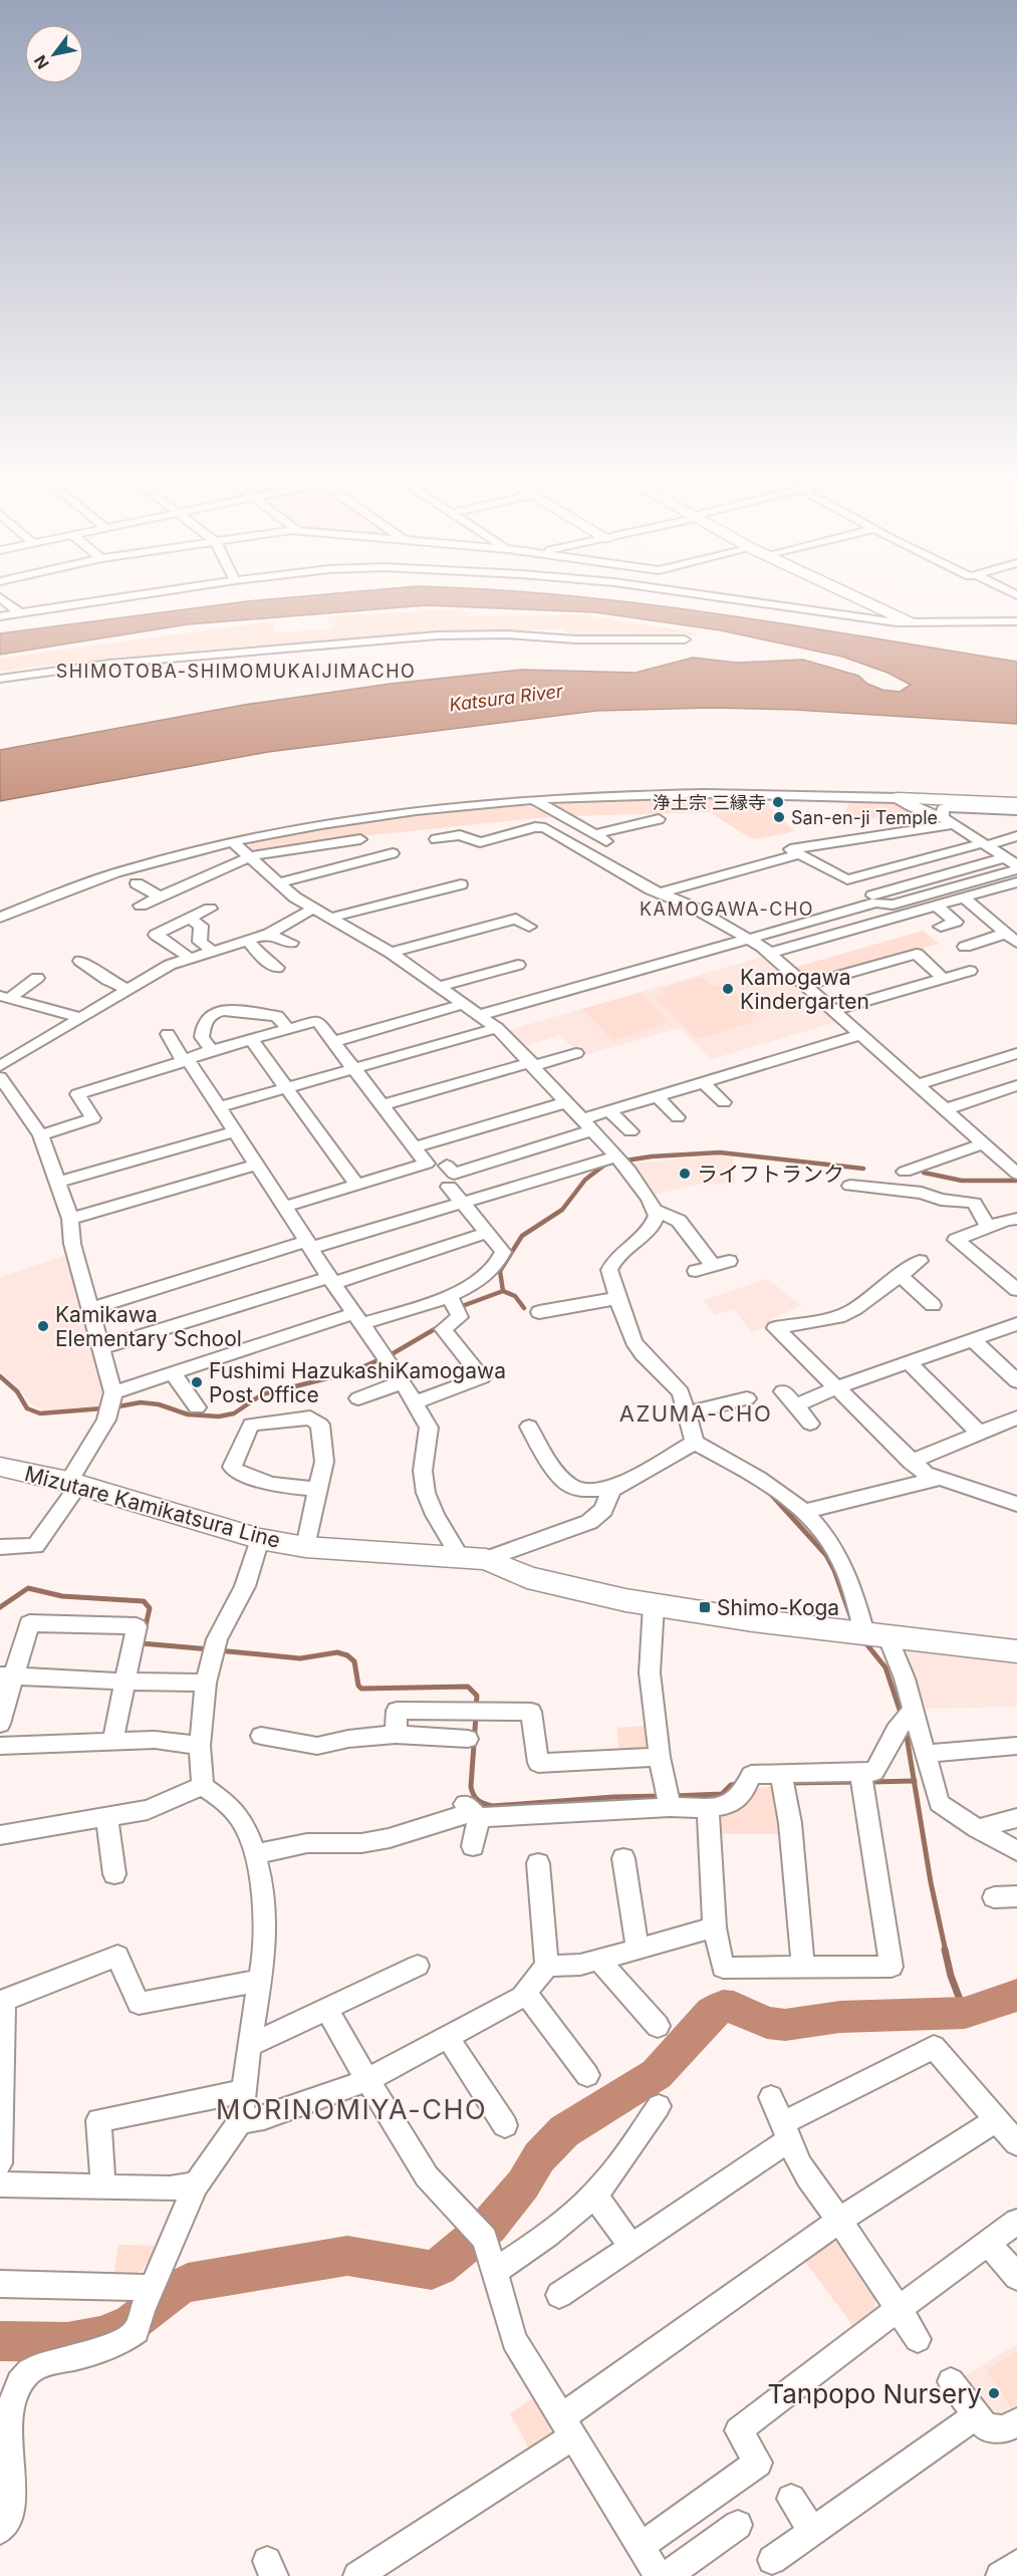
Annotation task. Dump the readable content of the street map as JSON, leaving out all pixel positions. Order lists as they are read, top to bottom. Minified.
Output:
{"streets":{"street":["Mizutare Kamikatsura Line"]},"districts":["SHIMOTOBA-SHIMOMUKAIJIMACHO","KAMOGAWA-CHO","AZUMA-CHO","MORINOMIYA-CHO"],"water":["Katsura River"],"places":{"other":["浄土宗 三縁寺","San-en-ji Temple","Kamogawa Kindergarten","ライフトランク","Kamikawa Elementary School","Fushimi HazukashiKamogawa Post Office","Tanpopo Nursery"],"transit":["Shimo-Koga"]},"north":"bottom left"}
